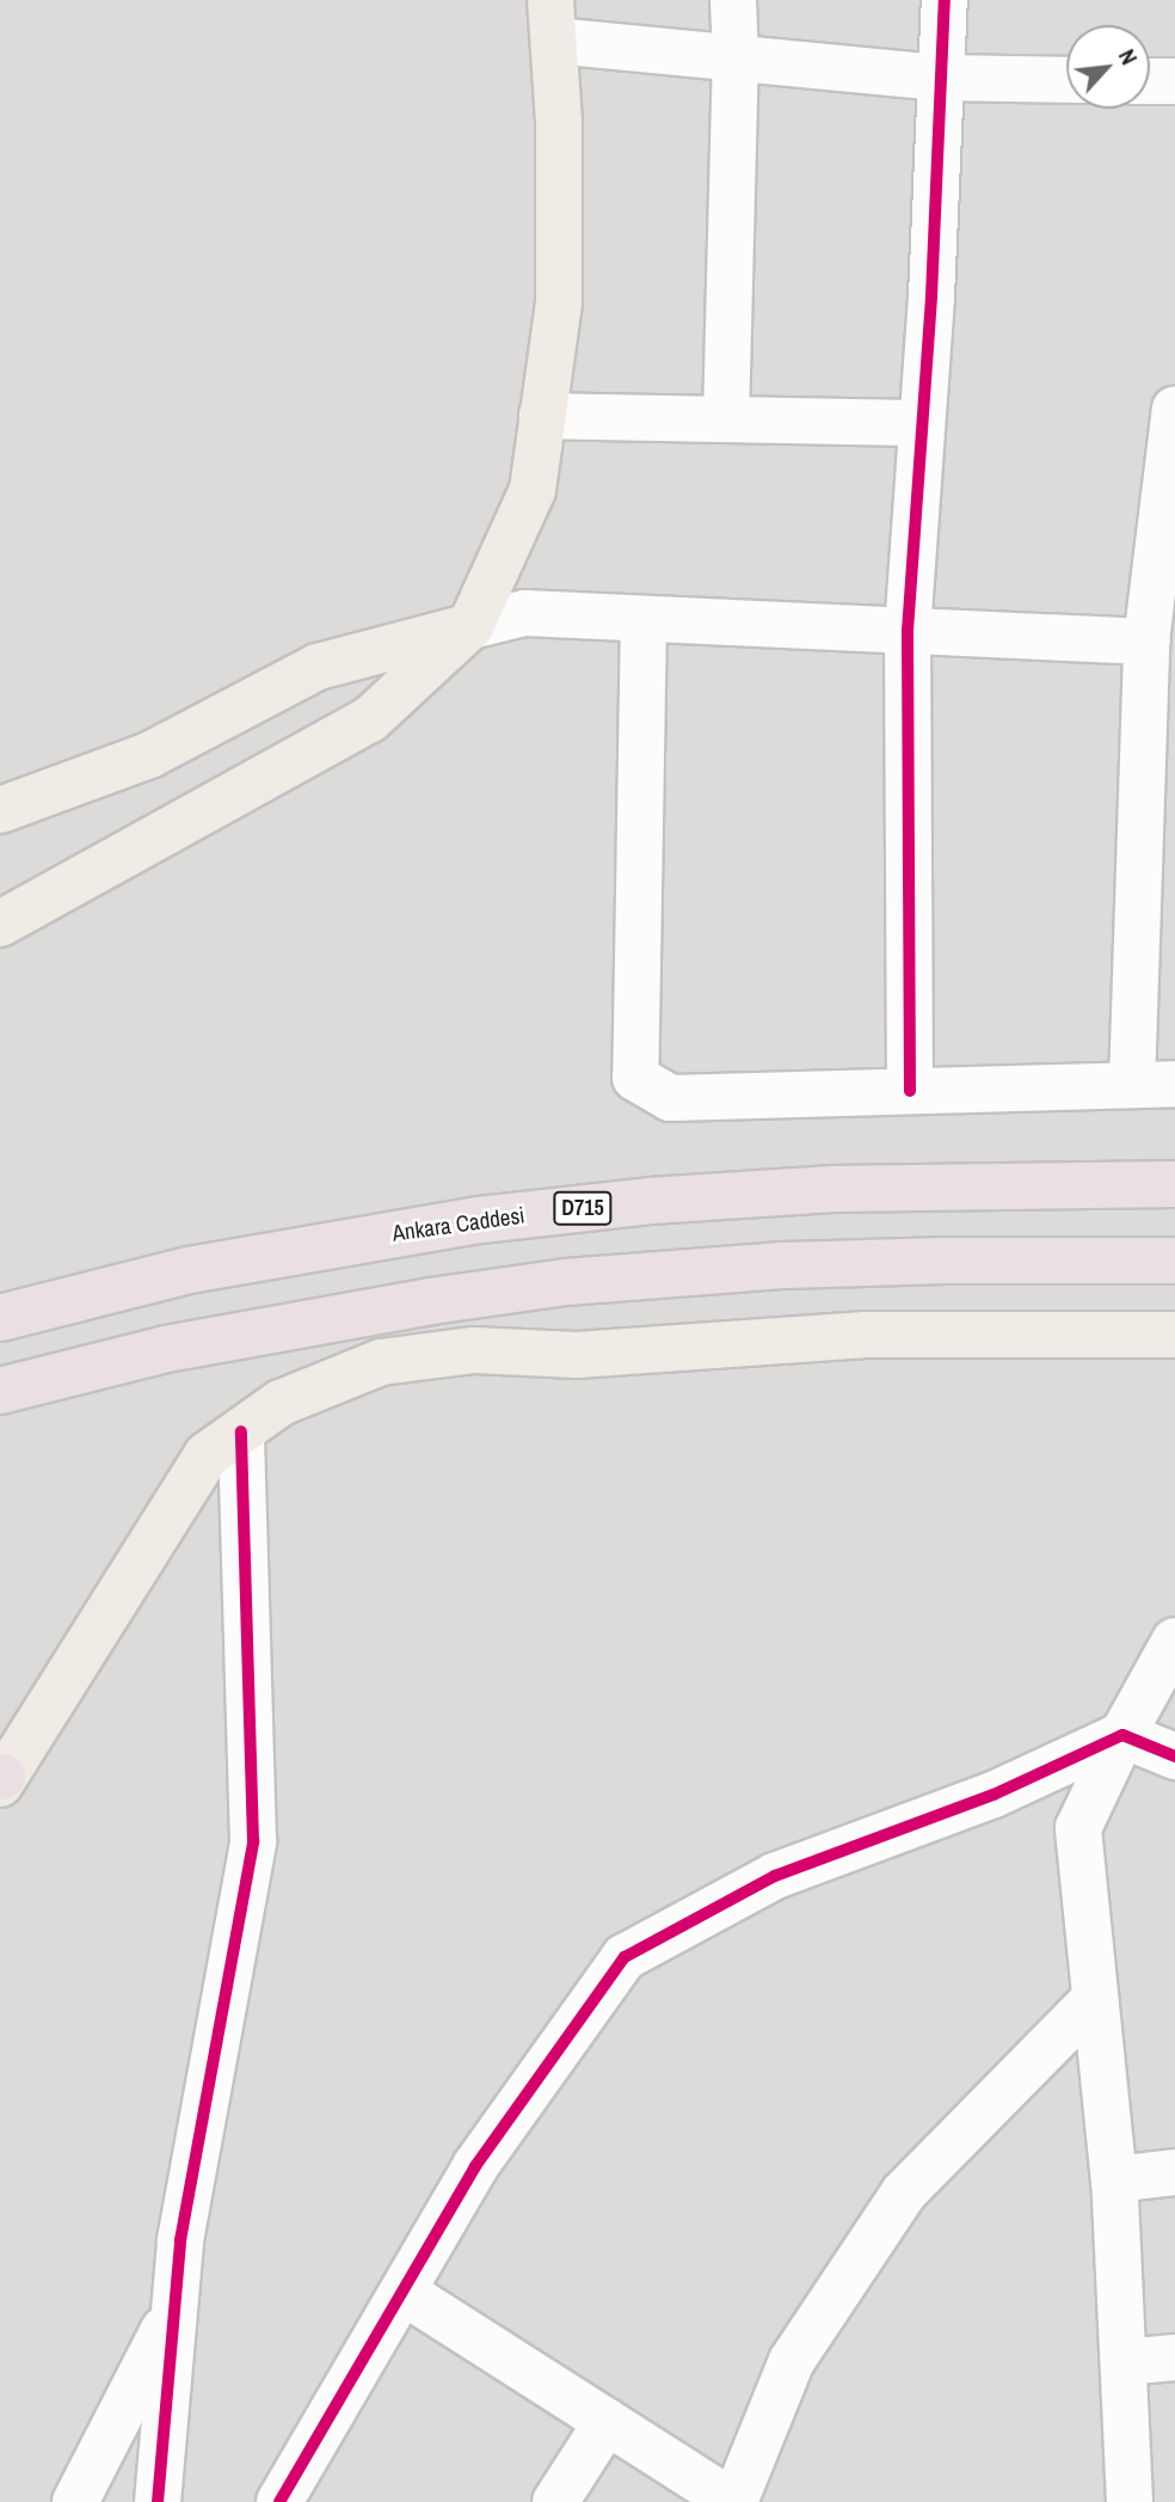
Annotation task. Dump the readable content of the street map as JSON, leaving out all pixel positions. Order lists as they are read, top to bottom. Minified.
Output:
{"streets":{"highway":["D715","Ankara Caddesi"]},"north":"top right"}
